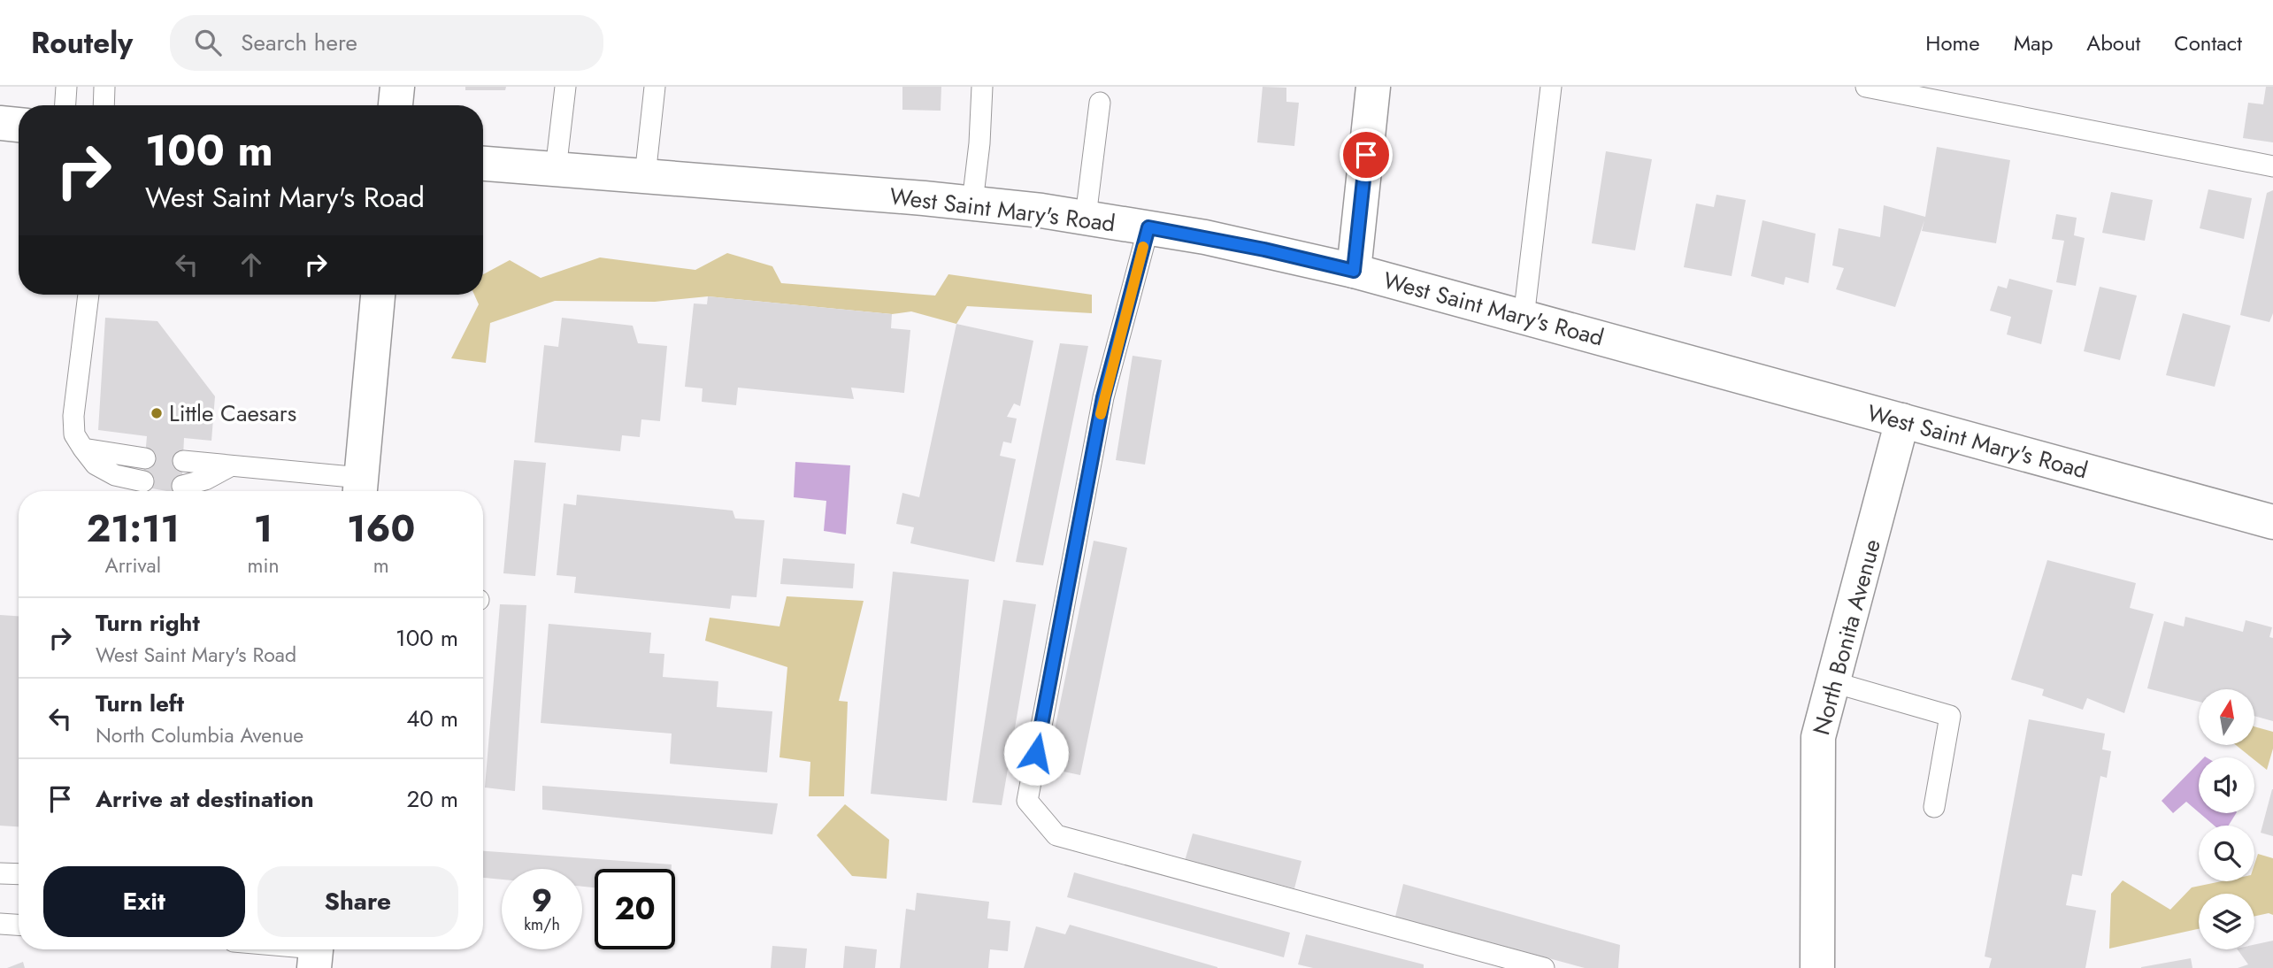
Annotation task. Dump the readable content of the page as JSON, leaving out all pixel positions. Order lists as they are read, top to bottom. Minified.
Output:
{"streets":{"main road":["West Saint Mary's Road","North Bonita Avenue"]},"crossings":[["West Saint Mary's Road","North Bonita Avenue"]],"places":["Little Caesars"],"north":"top","page":{"header":"Routely","search":"Search here","nav":["Home","Map","About","Contact"],"turn":["100 m","West Saint Mary's Road"],"eta":["21:11","Arrival","1","min","160","m"],"list":[{"name":"Turn right","note":"West Saint Mary's Road","value":"100 m"},{"name":"Turn left","note":"North Columbia Avenue","value":"40 m"},{"name":"Arrive at destination","value":"20 m"}],"buttons":["Exit","Share"],"speed":"9 km/h","limit":"20"}}
